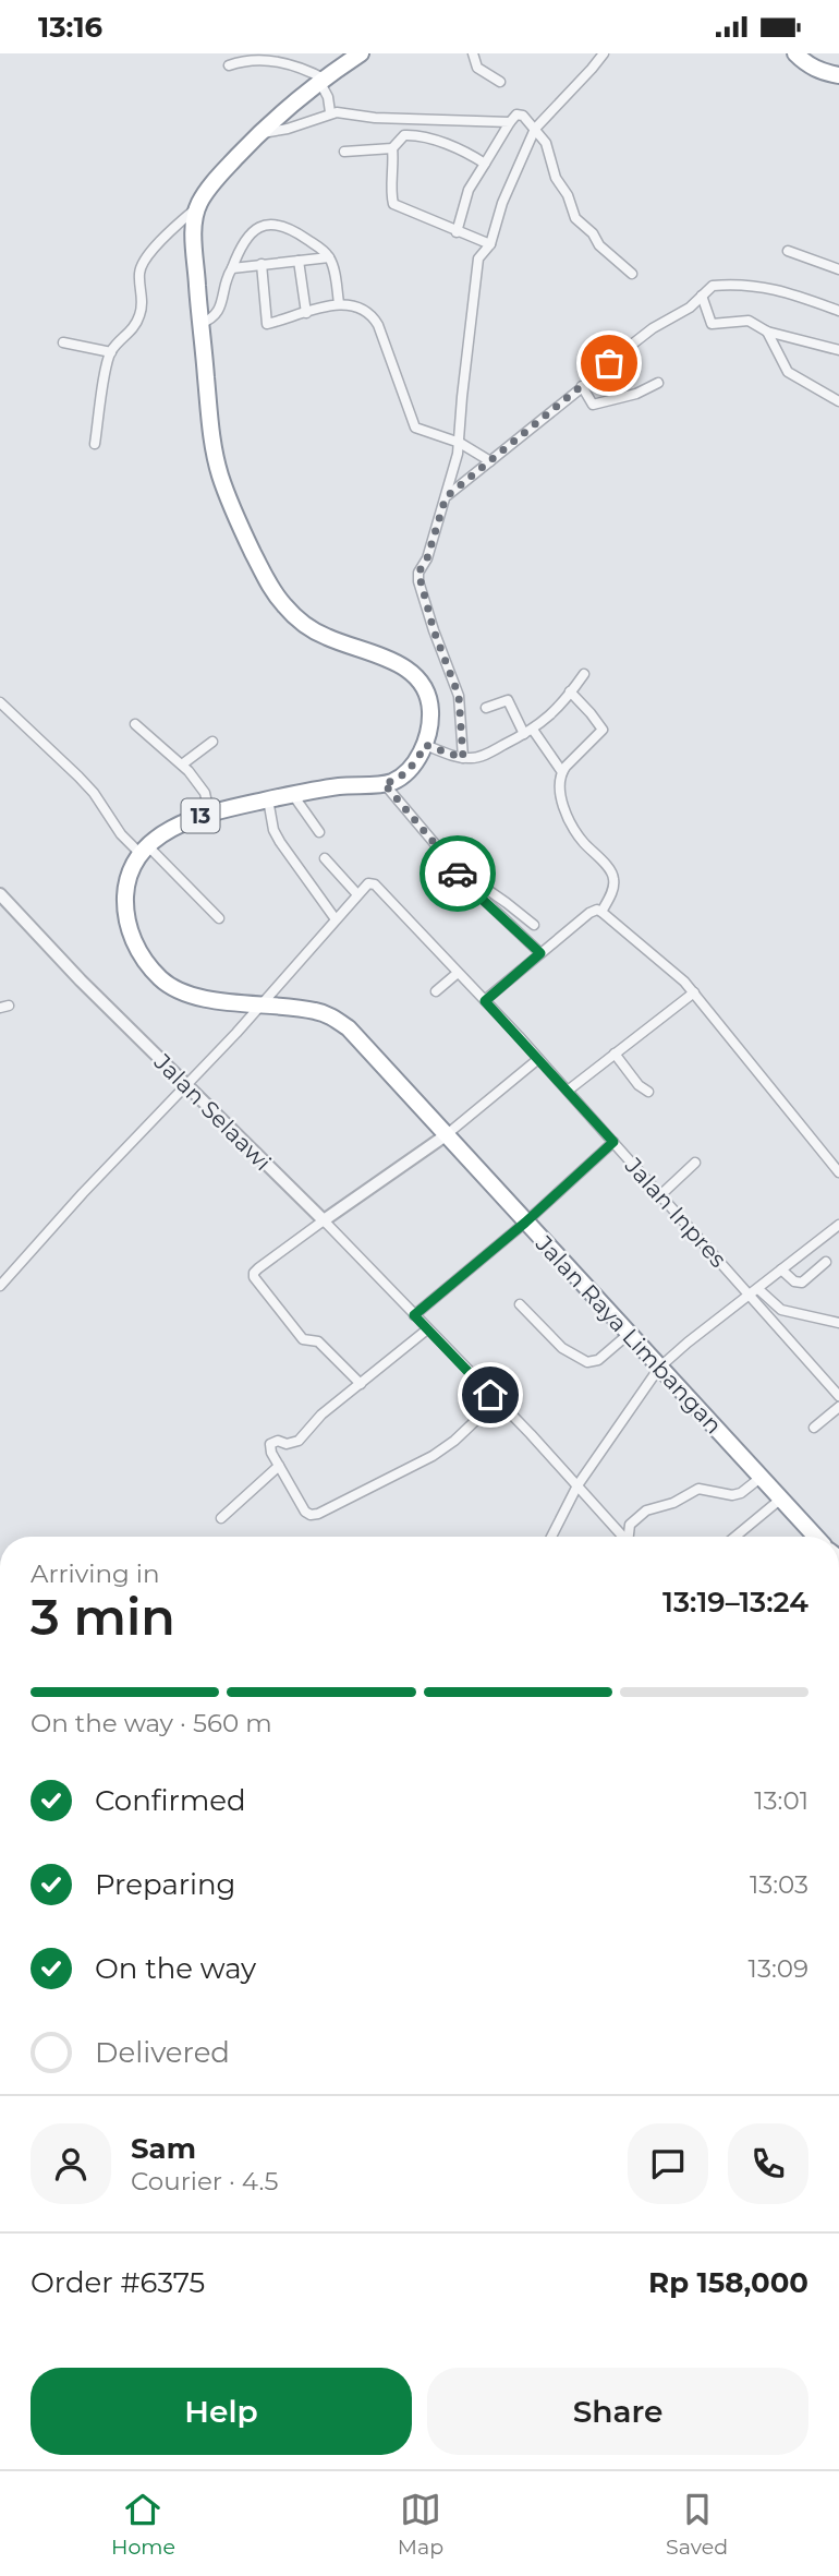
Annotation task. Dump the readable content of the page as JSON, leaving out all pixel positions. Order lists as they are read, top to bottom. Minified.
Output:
{"streets":{"highway":["13","Jalan Raya Limbangan"],"street":["Jalan Selaawi","Jalan Inpres"]},"crossings":[["13","Jalan Raya Limbangan"]],"page":{"status":"13:16","heading":["3 min","Arriving in","13:19–13:24"],"panel":["Sam","Courier · 4.5","Order #6375","Rp 158,000"],"bar":"On the way · 560 m","list":[["Confirmed","13:01"],["Preparing","13:03"],["On the way","13:09"],"Delivered"],"buttons":["Help","Share"],"tabs":["Home","Map","Saved"]}}
